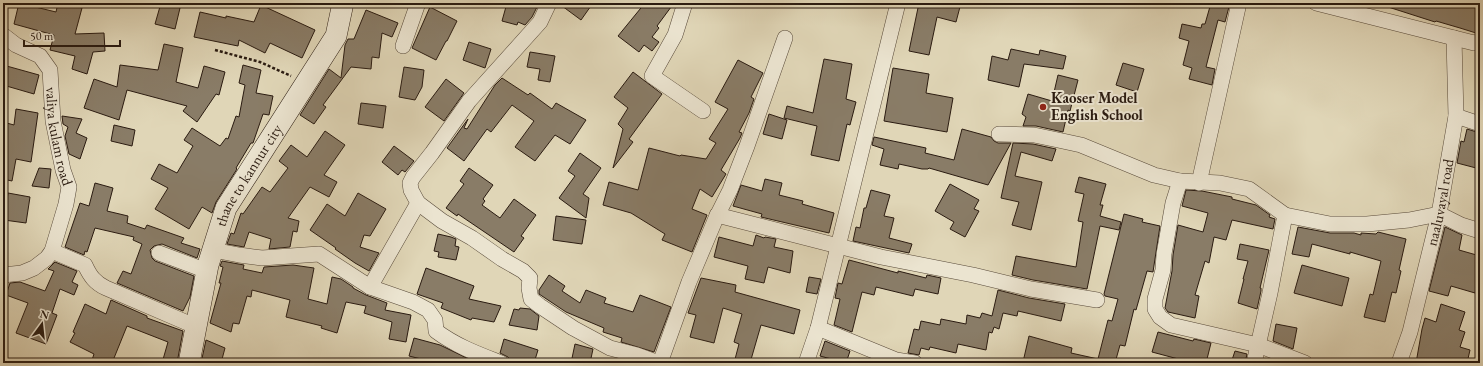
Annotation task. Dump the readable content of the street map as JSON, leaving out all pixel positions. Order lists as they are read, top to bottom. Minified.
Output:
{"streets":{"street":["valiya kulam road","thane to kannur city","naaluvayal road"]},"places":["Kaoser Model English School"],"scale_bar":"50 m","north":"top"}
